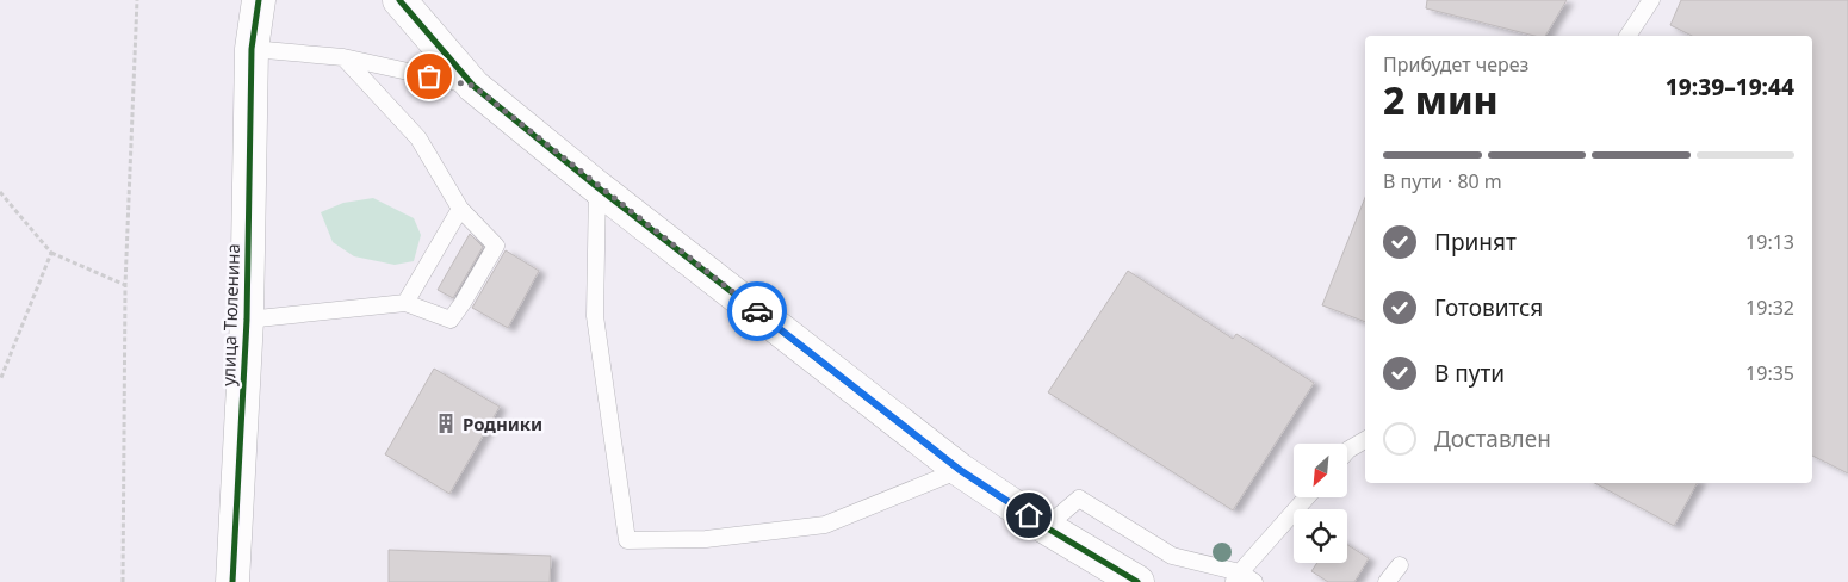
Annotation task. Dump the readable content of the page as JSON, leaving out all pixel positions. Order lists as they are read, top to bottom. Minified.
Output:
{"streets":{"street":["улица Тюленина"]},"places":{"building":["Родники"]},"north":"bottom left","page":{"heading":["2 мин","Прибудет через","19:39–19:44"],"bar":"В пути · 80 m","list":[["Принят","19:13"],["Готовится","19:32"],["В пути","19:35"],"Доставлен"]}}
